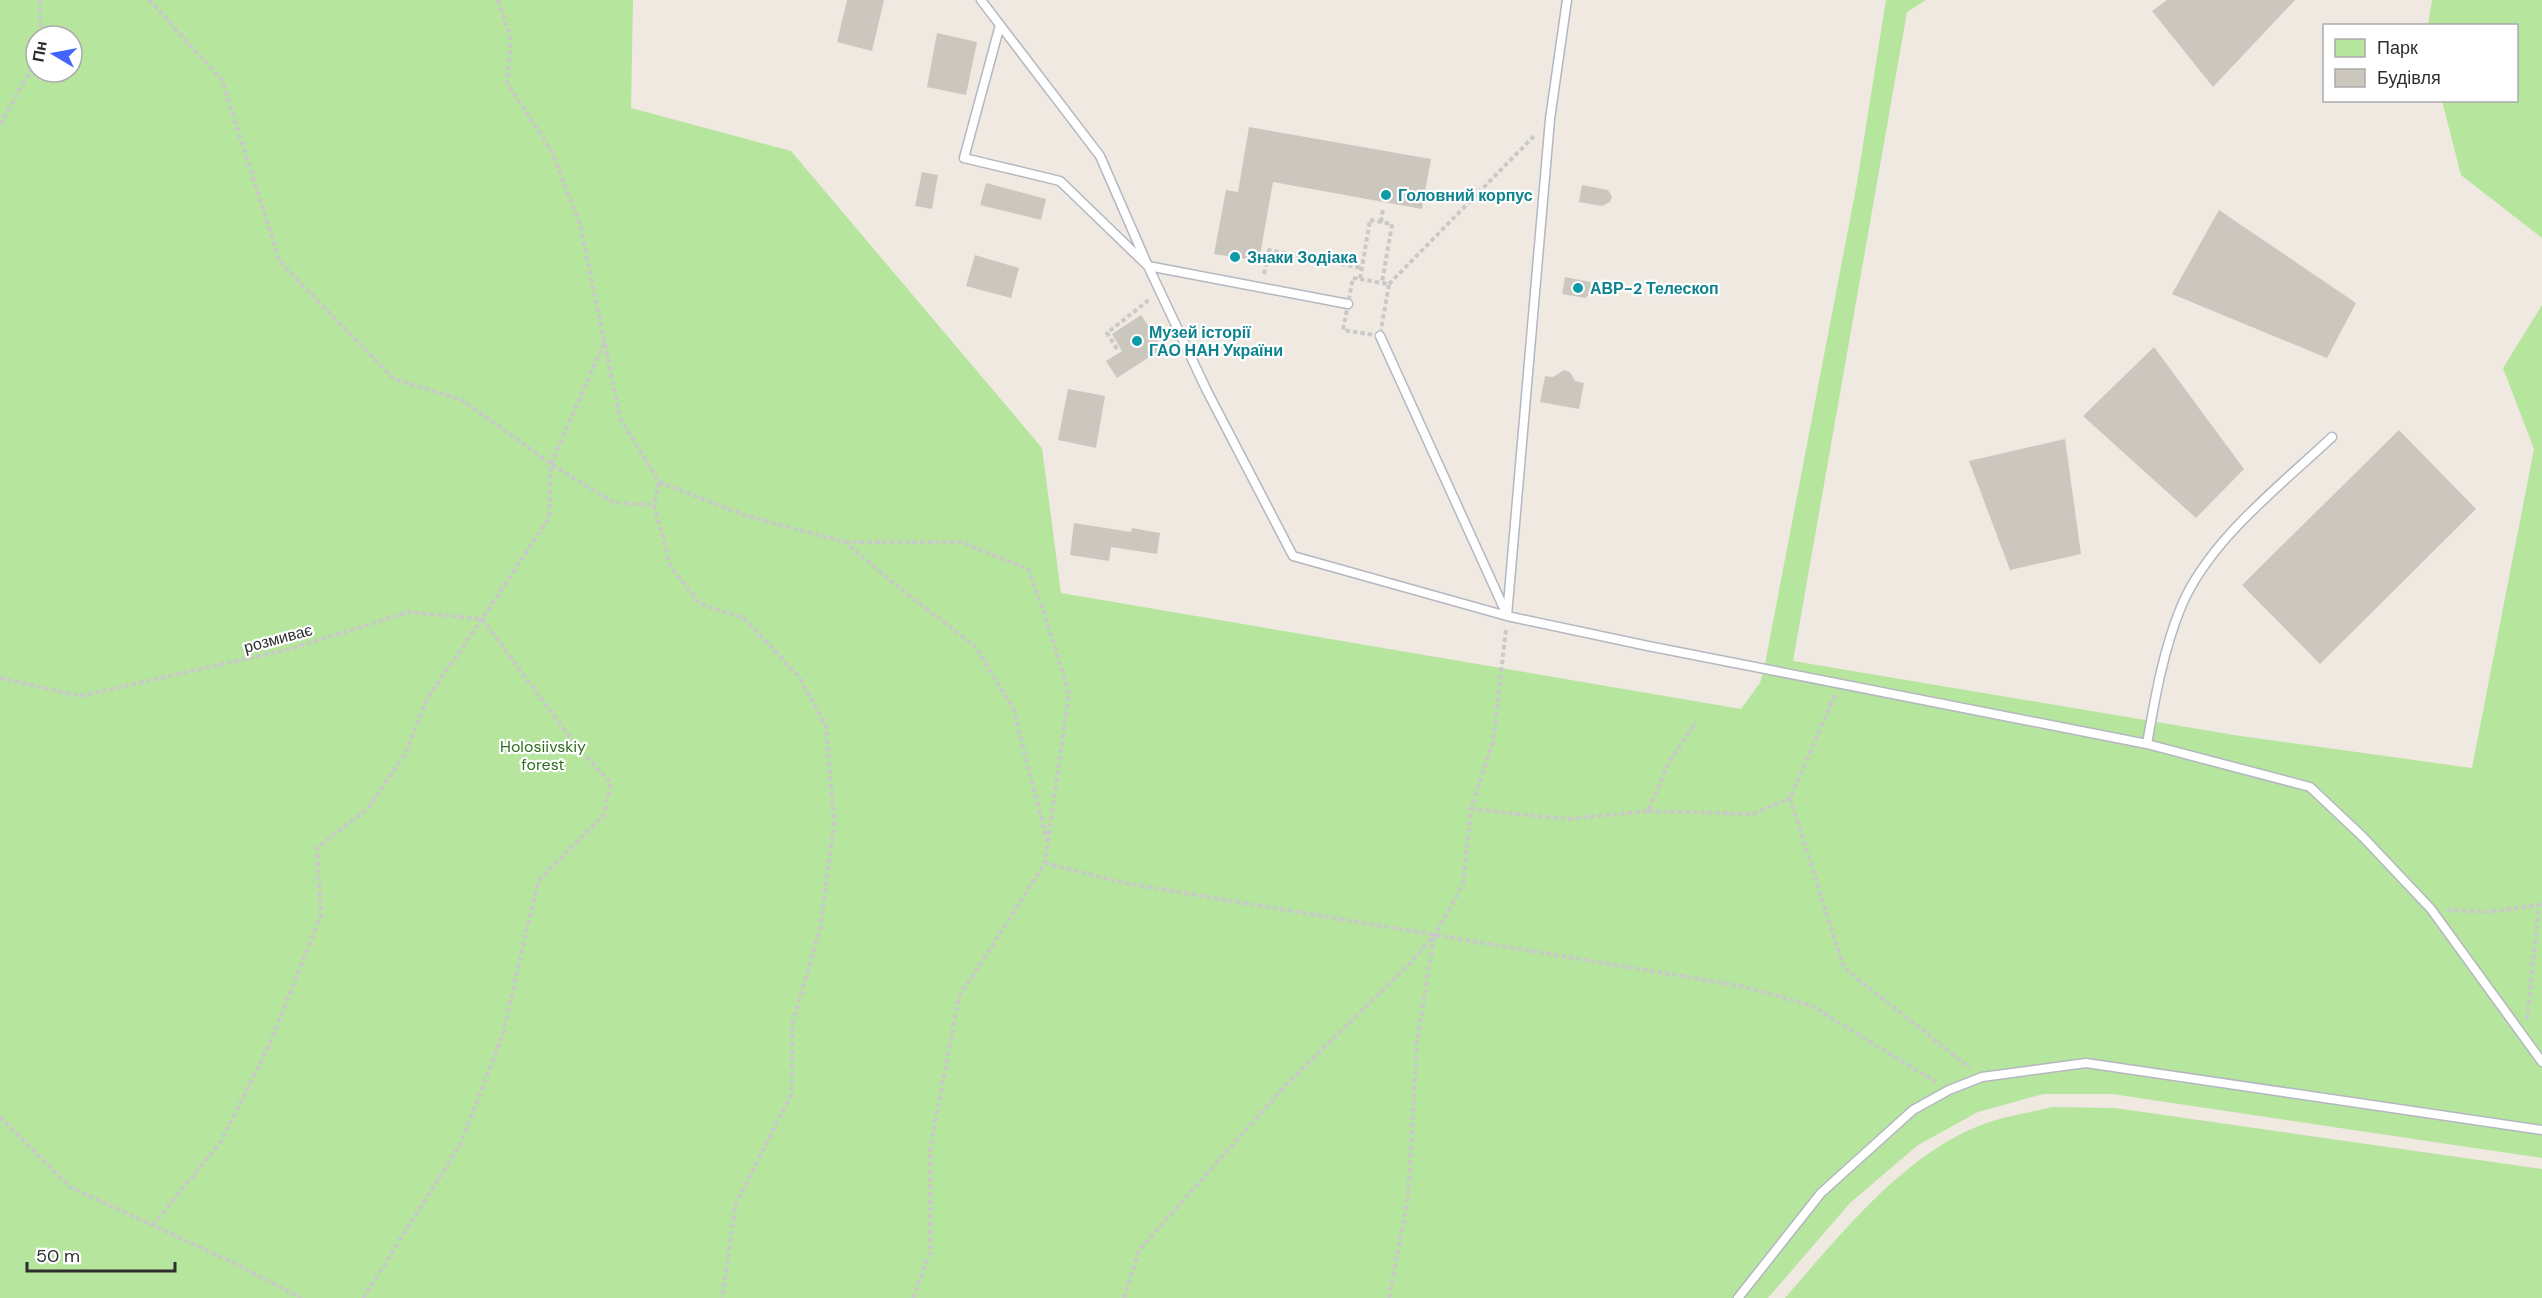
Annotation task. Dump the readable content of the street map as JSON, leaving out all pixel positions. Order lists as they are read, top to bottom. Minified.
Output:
{"streets":{"path":["розмиває"]},"parks":["Holosiivskiy forest"],"places":["Головний корпус","Знаки Зодіака","АВР-2 Телескоп","Музей історії ГАО НАН України"],"legend":["Парк","Будівля"],"scale_bar":"50 m","north":"left"}
